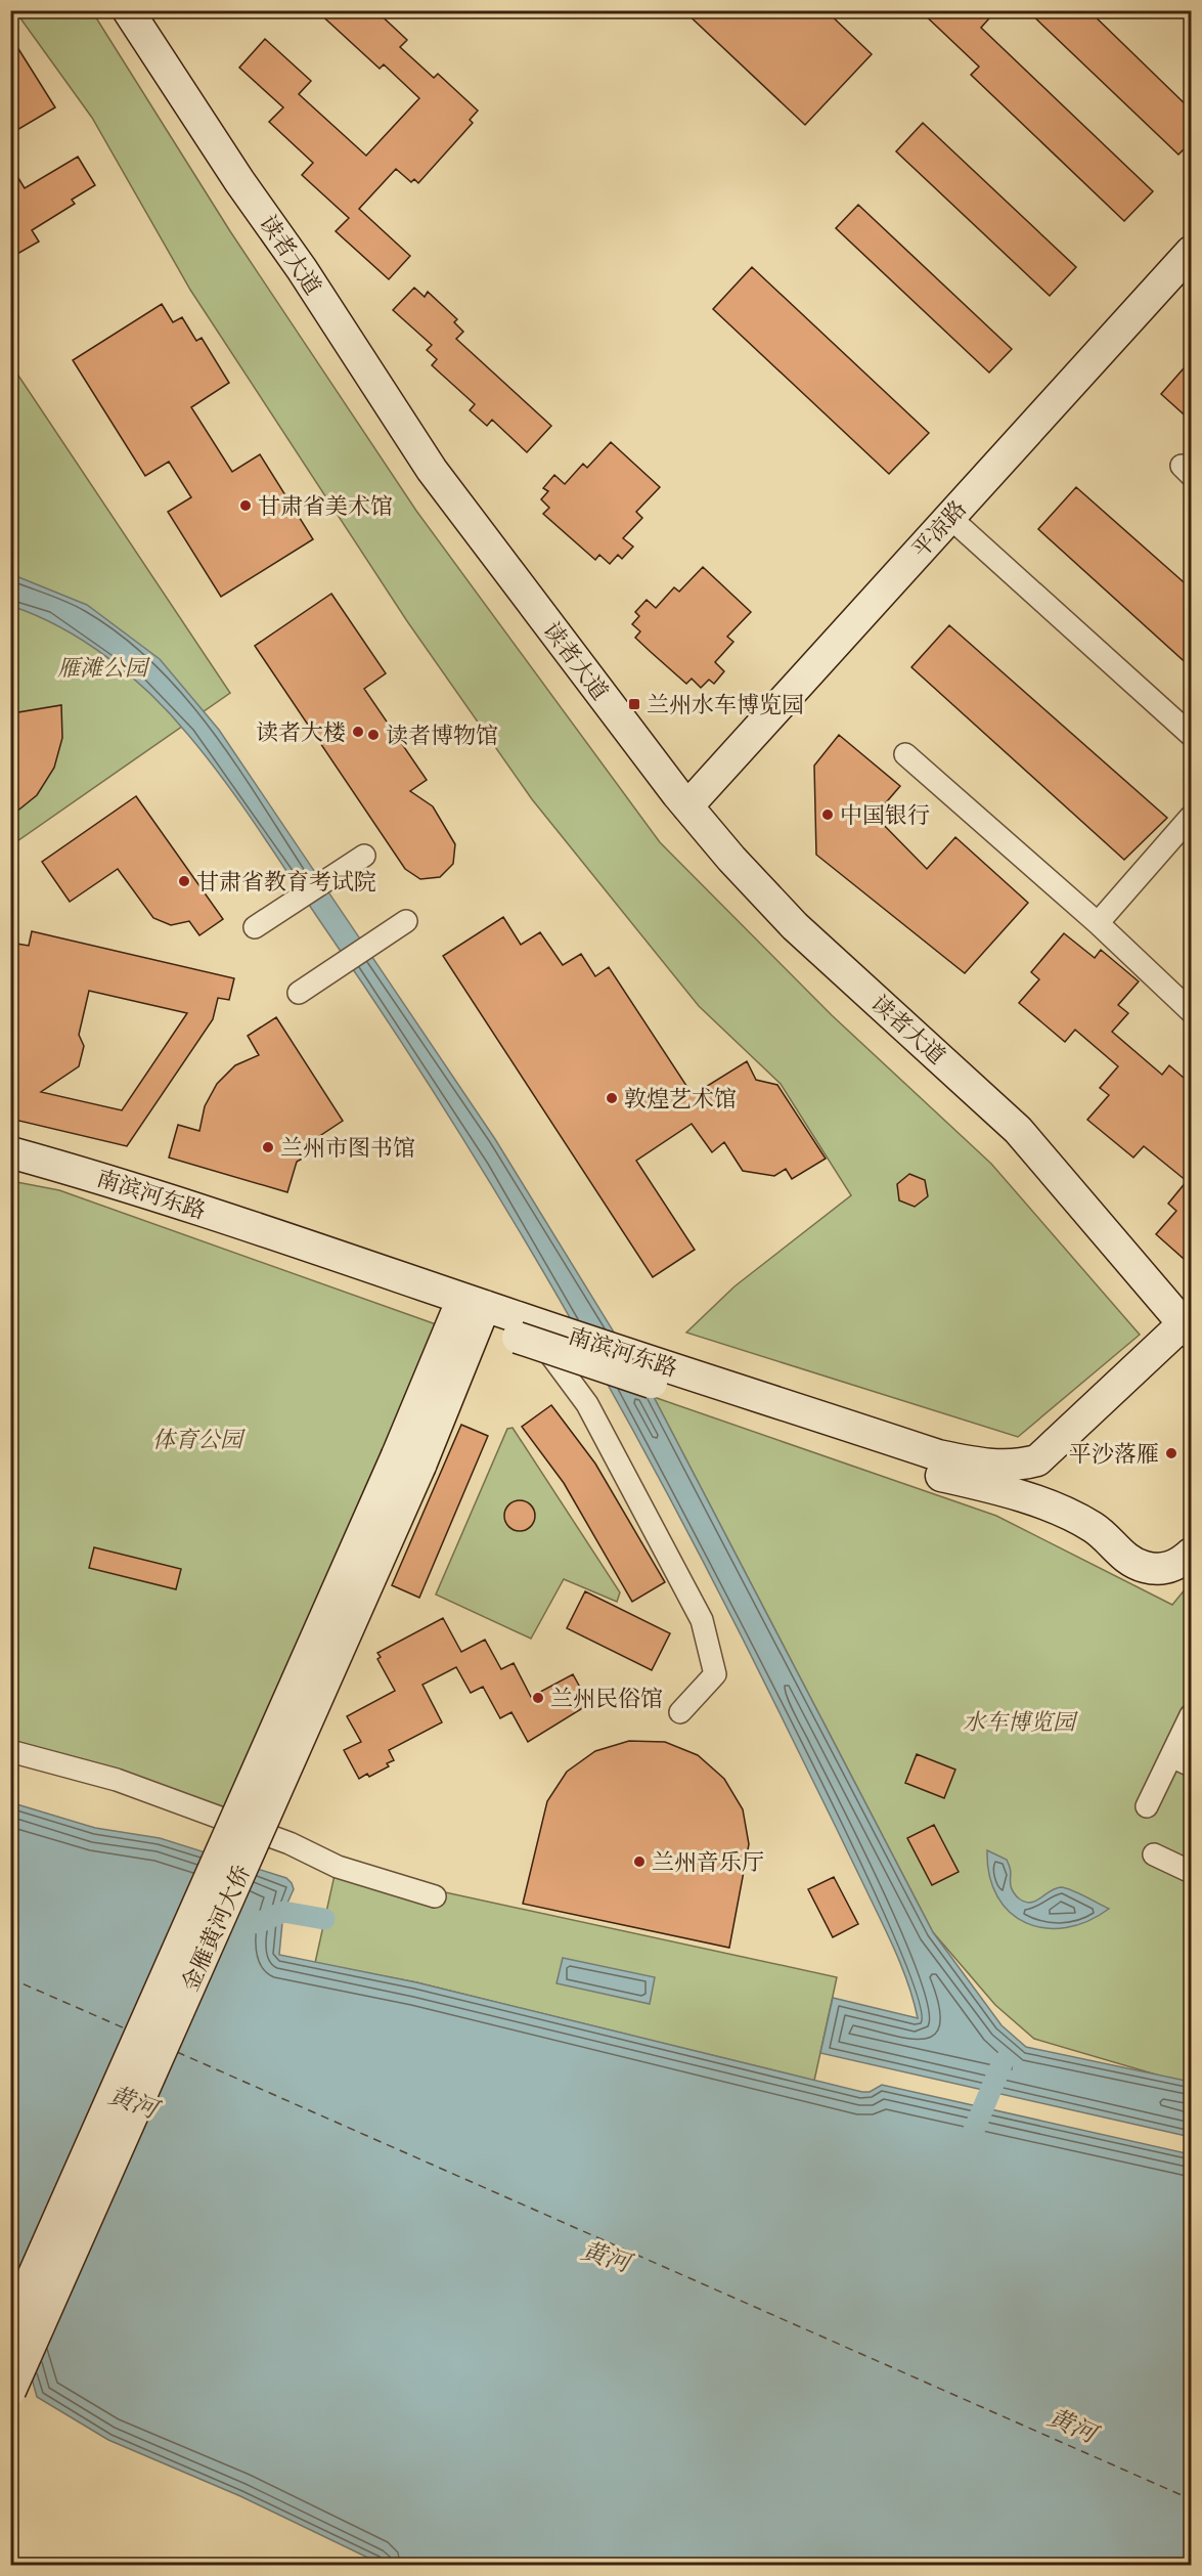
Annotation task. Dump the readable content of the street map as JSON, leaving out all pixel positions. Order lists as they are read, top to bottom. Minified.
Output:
{"streets":{"main road":["读者大道","平凉路","南滨河东路","金雁黄河大侨"]},"crossings":[["读者大道","平凉路"],["读者大道","南滨河东路"]],"water":["黄河"],"parks":["雁滩公园","体育公园","水车博览园"],"places":{"other":["甘肃省美术馆","读者大楼","读者博物馆","中国银行","甘肃省教育考试院","敦煌艺术馆","兰州市图书馆","平沙落雁","兰州民俗馆","兰州音乐厅"],"transit":["兰州水车博览园"]}}
